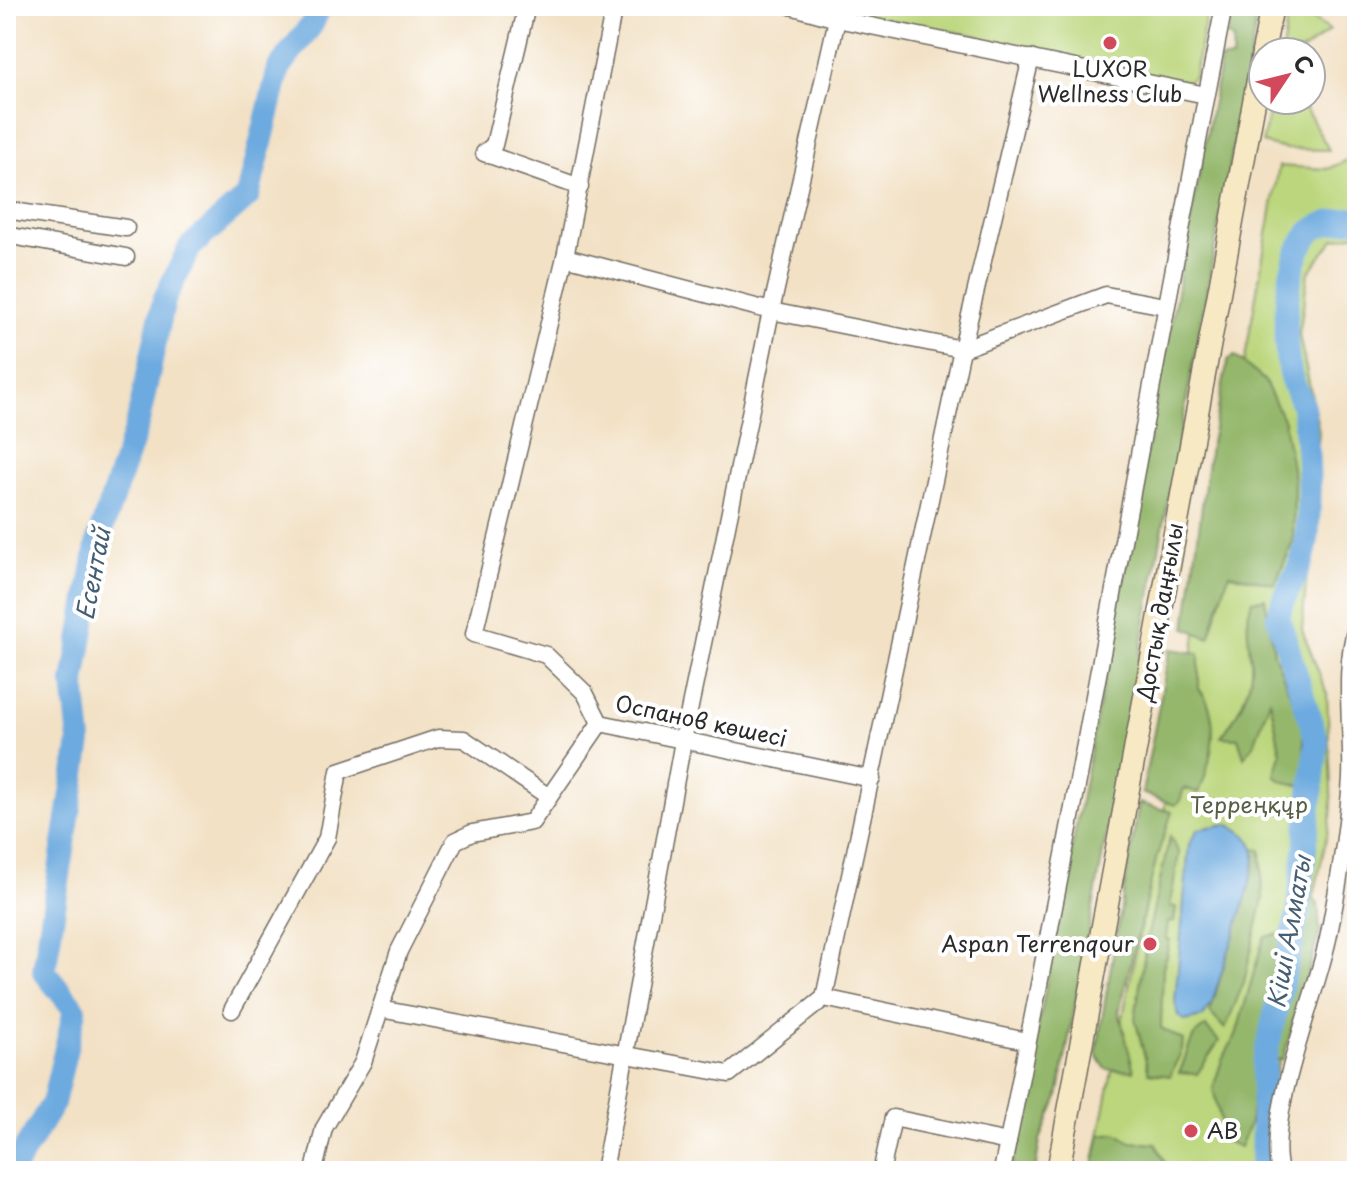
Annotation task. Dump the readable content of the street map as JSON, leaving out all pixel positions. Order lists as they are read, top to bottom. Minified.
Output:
{"streets":{"main road":["Достық даңғылы"],"street":["Оспанов көшесі"]},"water":["Есентай","Кіші Алматы"],"parks":["Терреңқұр"],"places":["LUXOR Wellness Club","Aspan Terrenqour","AB"],"north":"top right"}
